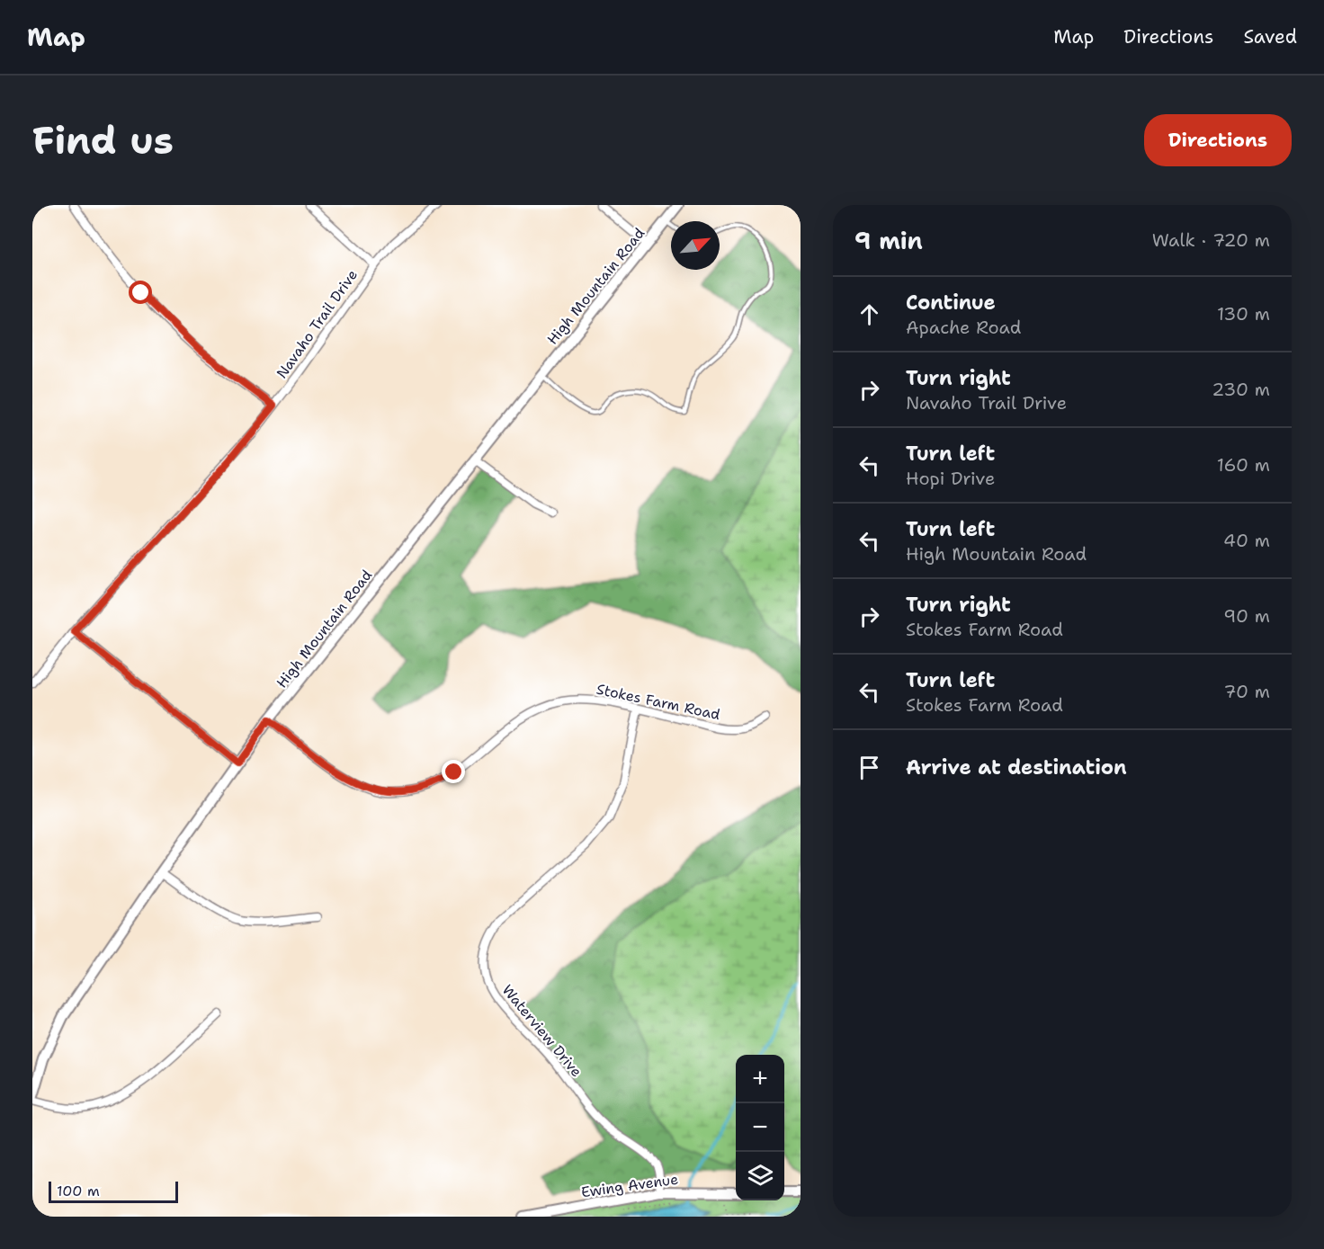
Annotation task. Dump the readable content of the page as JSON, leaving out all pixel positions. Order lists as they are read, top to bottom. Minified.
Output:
{"streets":{"main road":["High Mountain Road","Ewing Avenue"],"street":["Navaho Trail Drive","Stokes Farm Road","Waterview Drive"]},"crossings":[["High Mountain Road","Stokes Farm Road"],["Stokes Farm Road","Waterview Drive"],["Waterview Drive","Ewing Avenue"]],"scale_bar":"100 m","north":"top right","page":{"header":"Map","nav":["Map","Directions","Saved"],"buttons":"Directions","title":"Find us","heading":["9 min","Walk · 720 m"],"list":[["Continue","Apache Road","130 m"],["Turn right","Navaho Trail Drive","230 m"],["Turn left","Hopi Drive","160 m"],["Turn left","High Mountain Road","40 m"],["Turn right","Stokes Farm Road","90 m"],["Turn left","Stokes Farm Road","70 m"],"Arrive at destination"],"map_buttons":["+","−"],"scale":"100 m"}}
